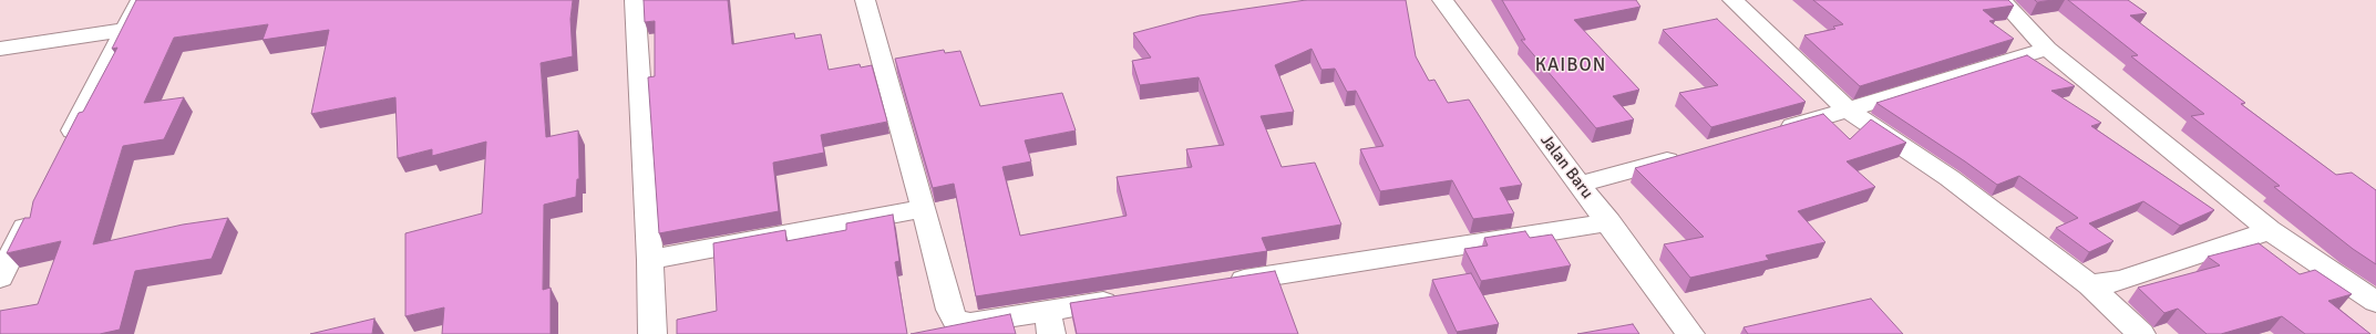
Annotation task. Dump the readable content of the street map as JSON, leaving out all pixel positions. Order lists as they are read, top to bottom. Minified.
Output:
{"streets":{"street":["Jalan Baru"]},"districts":["KAIBON"]}
